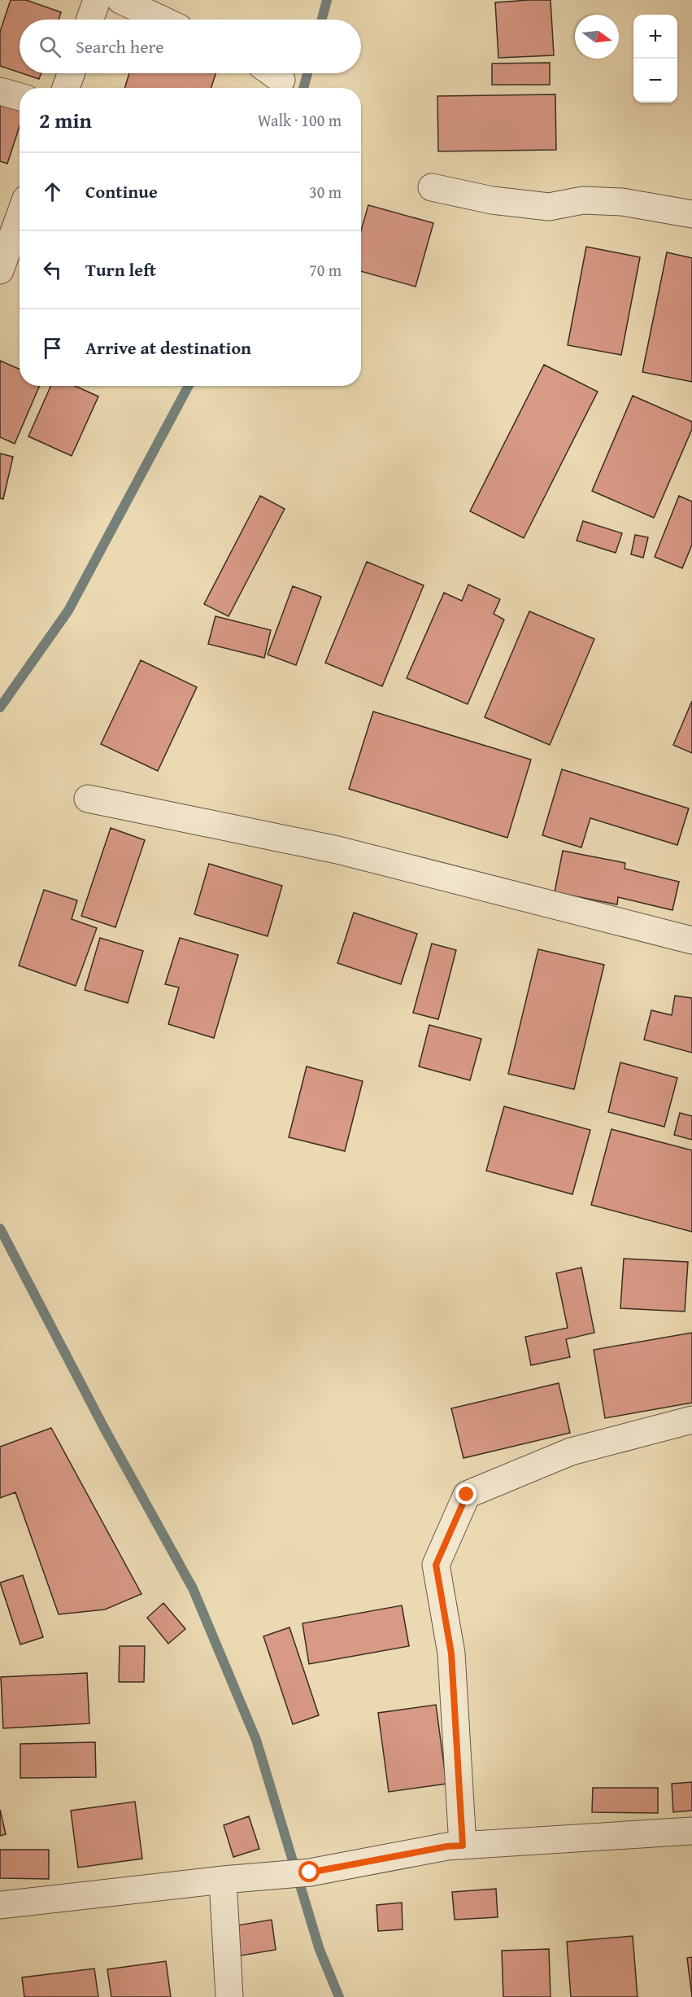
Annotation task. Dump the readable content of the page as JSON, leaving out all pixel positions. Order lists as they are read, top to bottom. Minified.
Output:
{"north":"right","page":{"map_buttons":["+","−"],"search":"Search here","heading":["2 min","Walk · 100 m"],"list":[["Continue","30 m"],["Turn left","70 m"],"Arrive at destination"]}}
